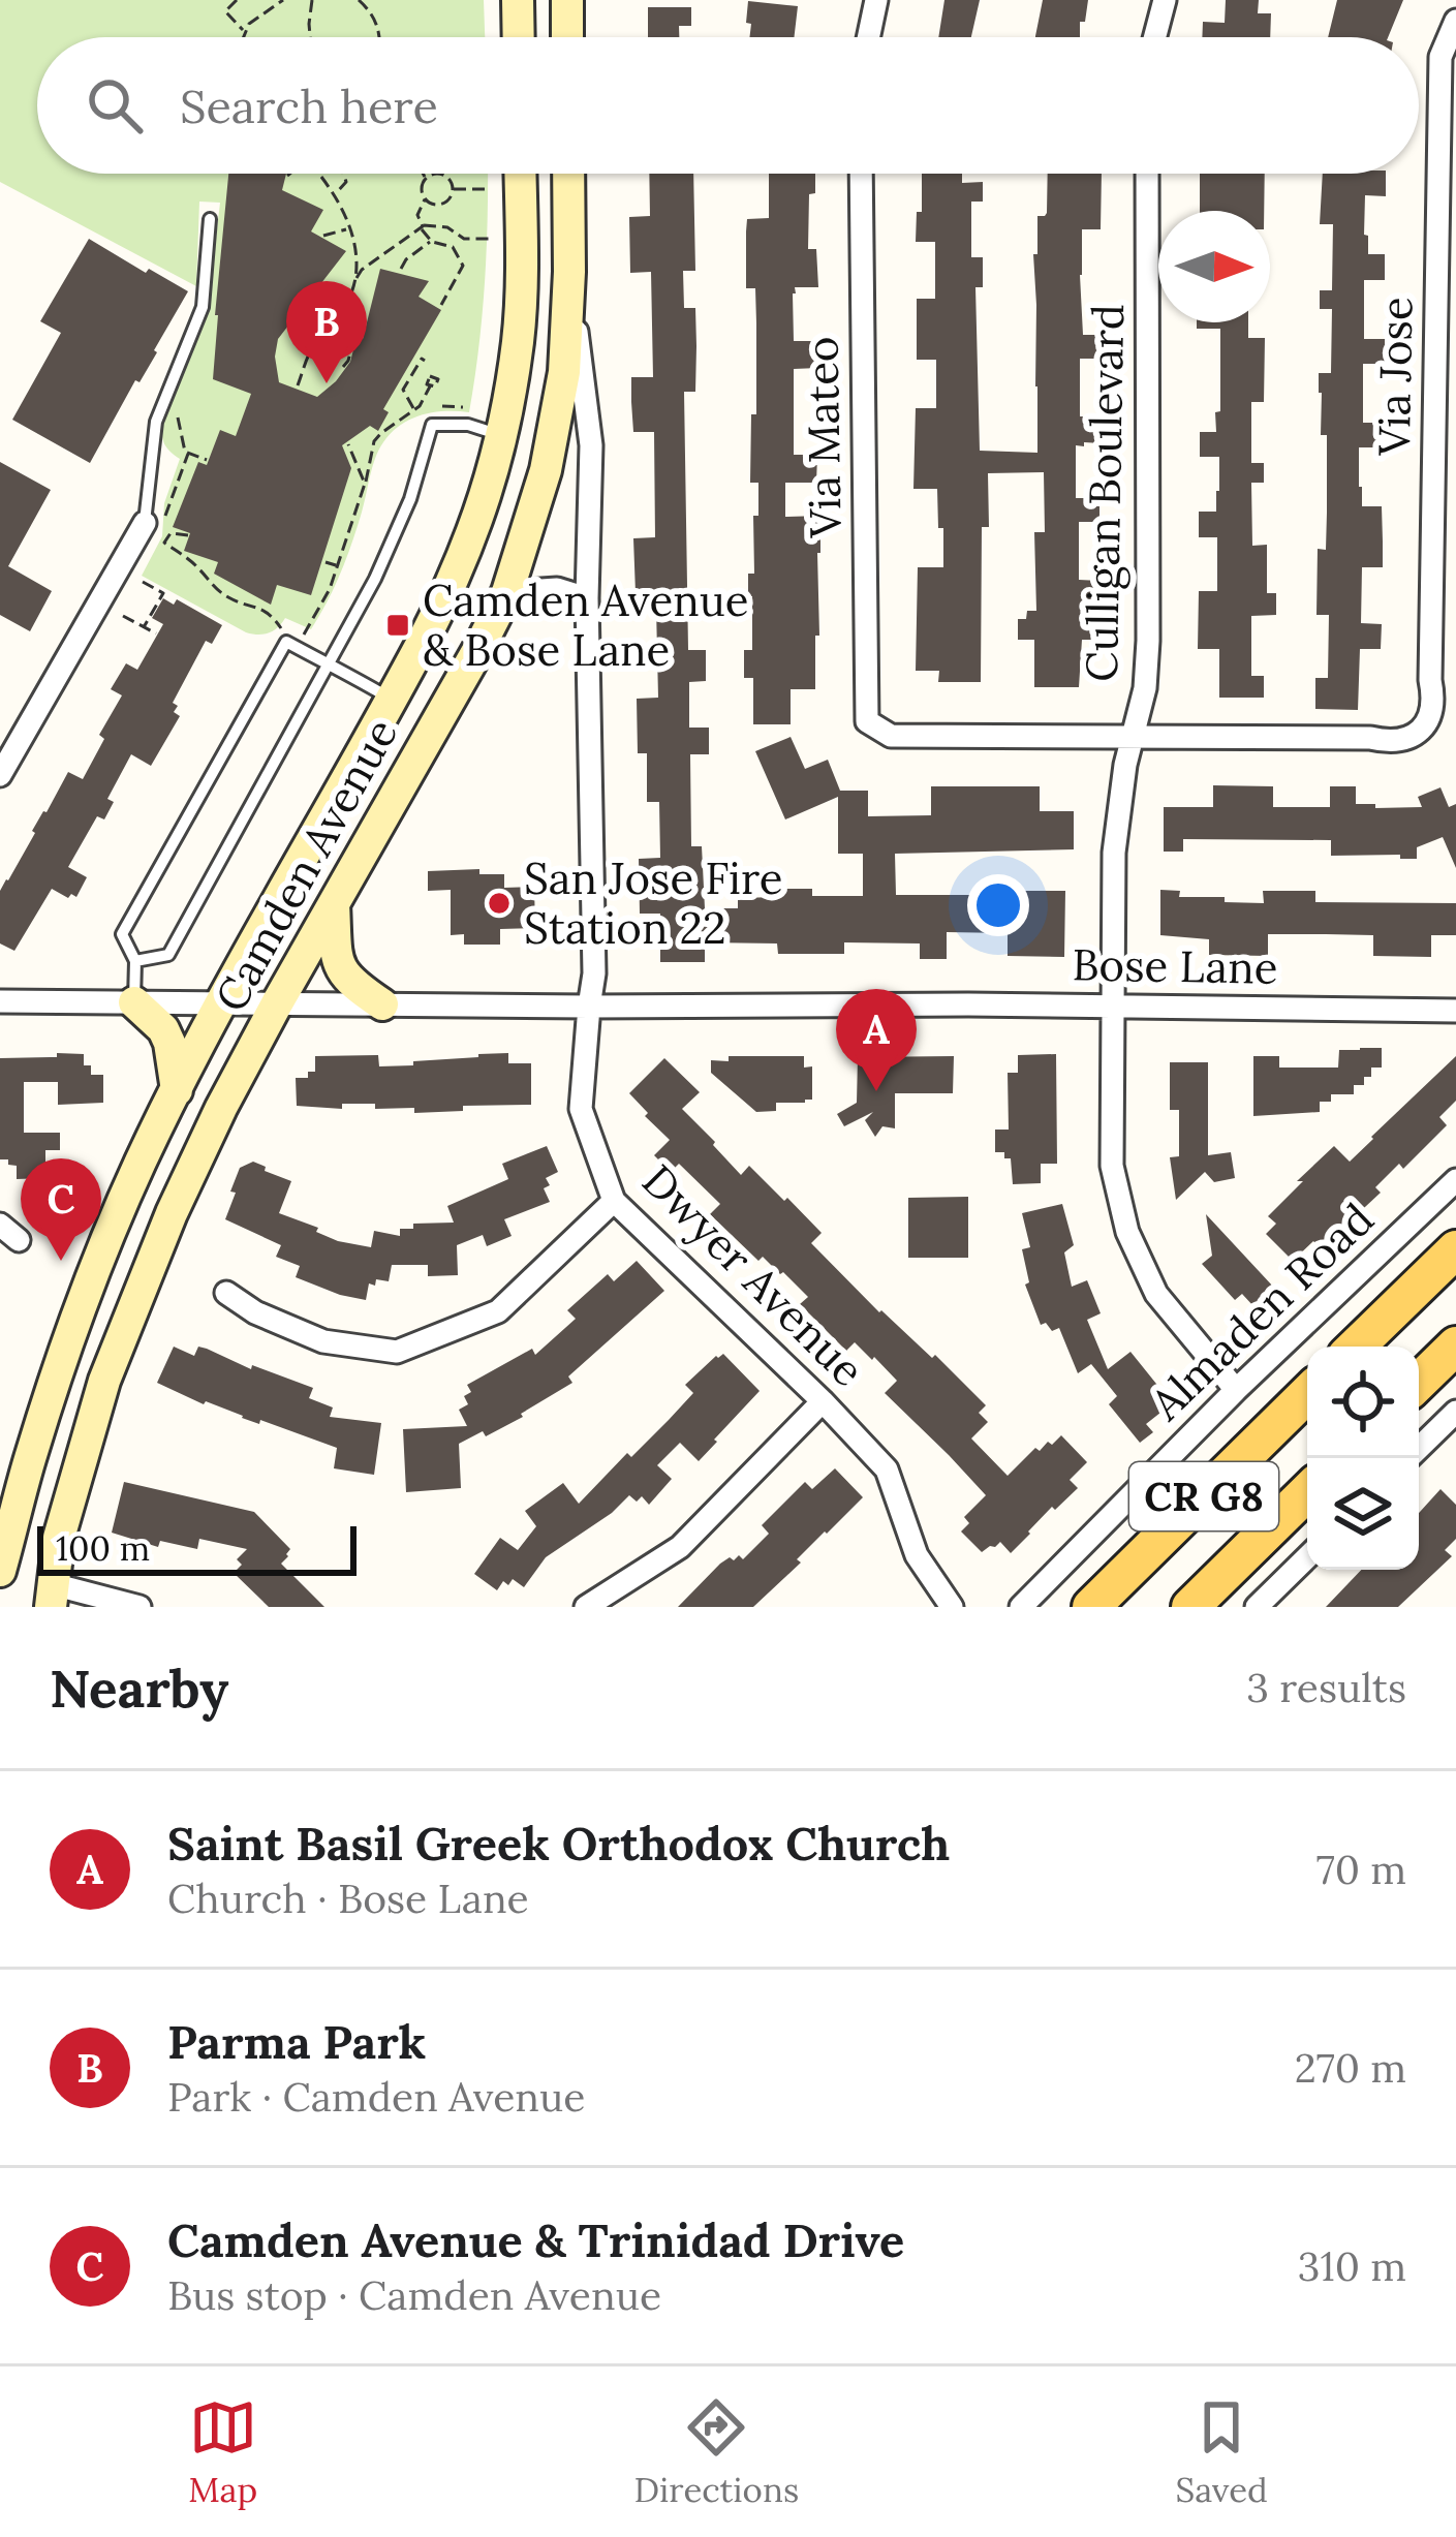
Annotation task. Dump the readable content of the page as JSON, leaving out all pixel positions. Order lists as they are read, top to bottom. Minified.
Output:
{"streets":{"main road":["Camden Avenue","CR G8"],"street":["Via Jose","Via Mateo","Culligan Boulevard","Bose Lane","Dwyer Avenue","Almaden Road"]},"crossings":[["Via Jose","Via Mateo"],["Via Jose","Culligan Boulevard"],["Via Mateo","Culligan Boulevard"],["Culligan Boulevard","Bose Lane"],["Culligan Boulevard","Almaden Road"],["Camden Avenue","Bose Lane"],["Camden Avenue","Dwyer Avenue"],["Bose Lane","Dwyer Avenue"]],"places":{"transit":["Camden Avenue & Bose Lane"],"other":["San Jose Fire Station 22"]},"scale_bar":"100 m","north":"right","page":{"search":"Search here","pins":["B","A","C"],"scale":"100 m","heading":["Nearby","3 results"],"list":[{"mark":"A","name":"Saint Basil Greek Orthodox Church","note":"Church · Bose Lane","value":"70 m"},{"mark":"B","name":"Parma Park","note":"Park · Camden Avenue","value":"270 m"},{"mark":"C","name":"Camden Avenue & Trinidad Drive","note":"Bus stop · Camden Avenue","value":"310 m"}],"nav":["Map","Directions","Saved"]}}
